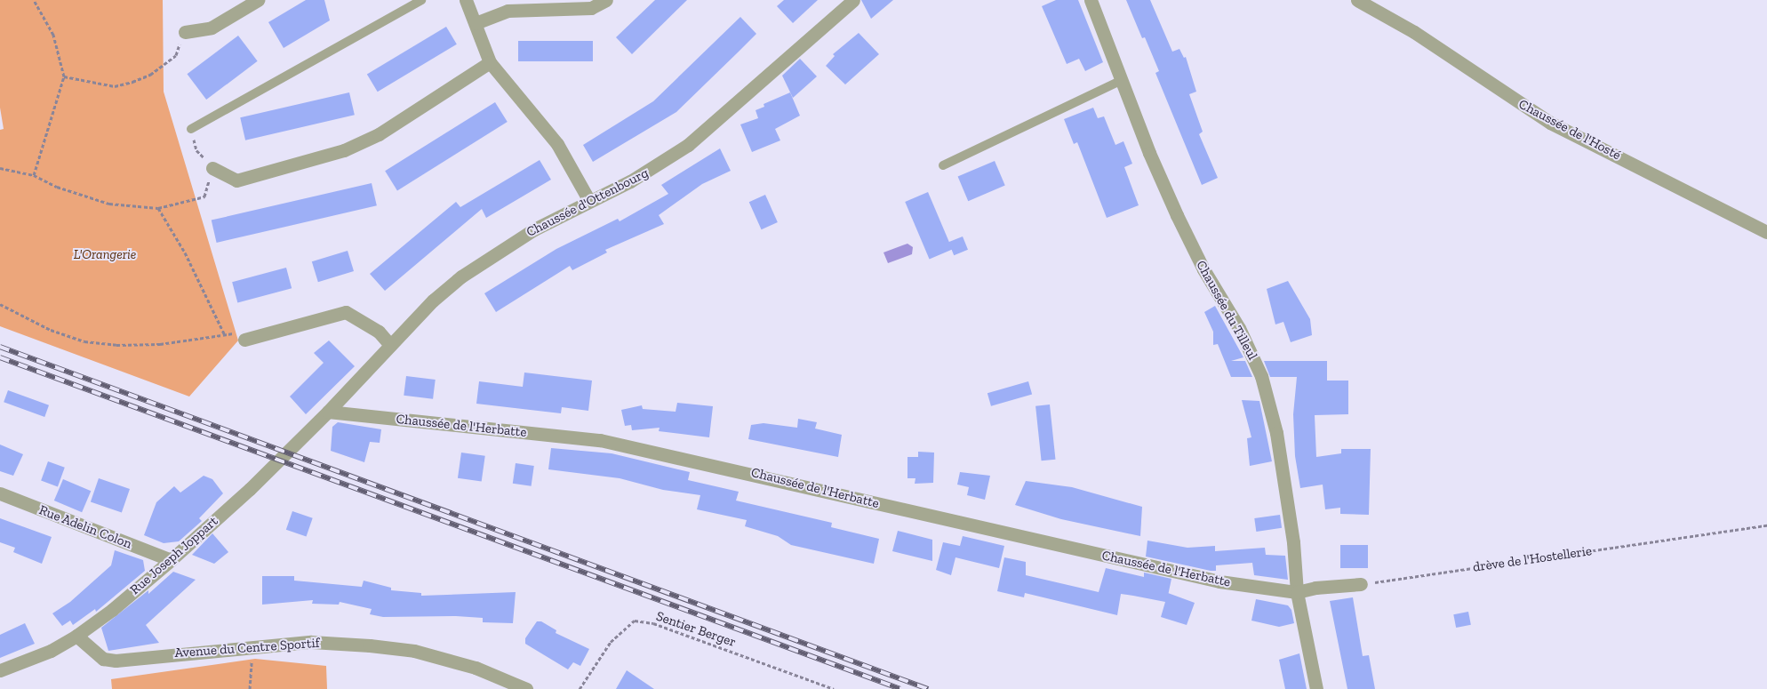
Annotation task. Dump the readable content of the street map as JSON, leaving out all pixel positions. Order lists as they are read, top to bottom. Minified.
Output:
{"streets":{"street":["Chaussée de l'Hosté","Chaussée d'Ottenbourg","Chaussée du Tilleul","Chaussée de l'Herbatte","Rue Adelin Colon","Rue Joseph Joppart","Avenue du Centre Sportif"],"path":["drève de l'Hostellerie","Sentier Berger"]},"crossings":[["Chaussée d'Ottenbourg","Chaussée de l'Herbatte"],["Chaussée d'Ottenbourg","Rue Joseph Joppart"],["Chaussée du Tilleul","Chaussée de l'Herbatte"],["Chaussée de l'Herbatte","Rue Joseph Joppart"],["Rue Adelin Colon","Rue Joseph Joppart"],["Rue Joseph Joppart","Avenue du Centre Sportif"]],"parks":["L'Orangerie"]}
